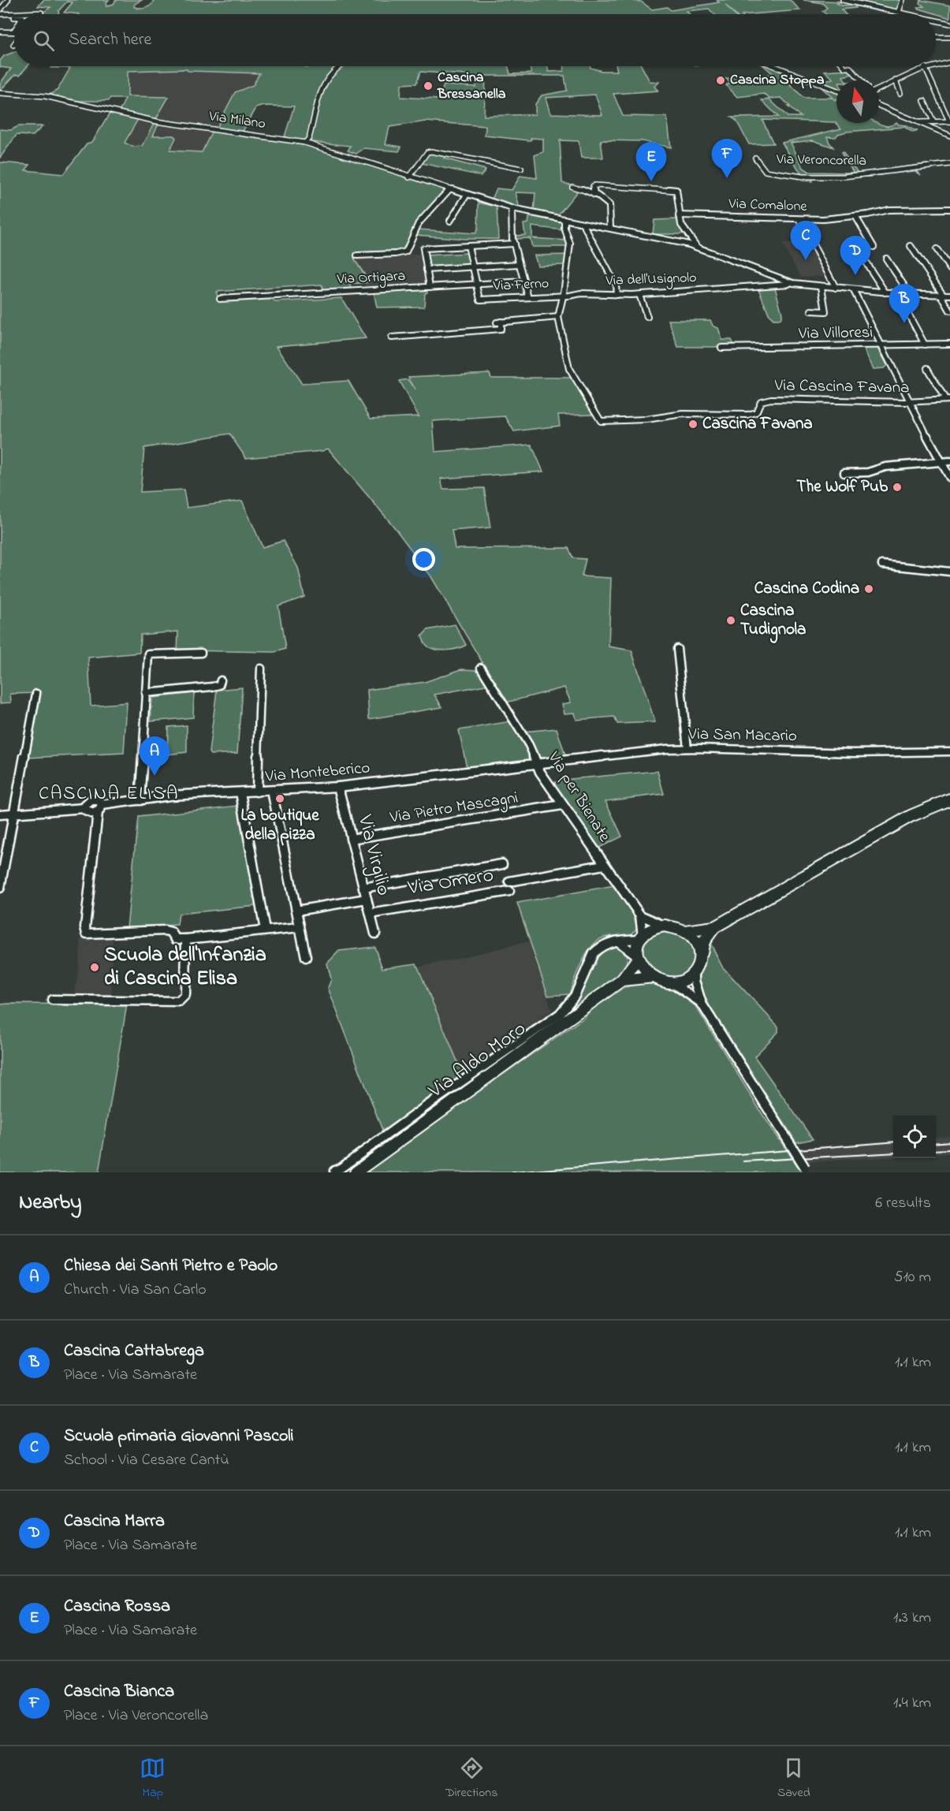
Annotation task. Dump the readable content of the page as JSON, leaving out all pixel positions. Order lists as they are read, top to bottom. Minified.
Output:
{"streets":{"main road":["Via Aldo Moro"],"street":["Via Milano","Via Veroncorella","Via Comalone","Via Ortigara","Via dell'Usignolo","Via Ferno","Via Villoresi","Via Cascina Favana","Via San Macario","Via Monteberico","Via per Bienate","Via Pietro Mascagni","Via Virgilio","Via Omero"]},"crossings":[["Via Milano","Via dell'Usignolo"],["Via Ortigara","Via Ferno"],["Via dell'Usignolo","Via Ferno"],["Via San Macario","Via Monteberico"],["Via San Macario","Via per Bienate"],["Via Monteberico","Via per Bienate"],["Via Monteberico","Via Virgilio"],["Via per Bienate","Via Pietro Mascagni"],["Via per Bienate","Via Aldo Moro"],["Via Pietro Mascagni","Via Virgilio"],["Via Virgilio","Via Omero"]],"districts":["CASCINA ELISA"],"places":["Cascina Stoppa","Cascina Bressanella","Cascina Favana","The Wolf Pub","Cascina Codina","Cascina Tudignola","La boutique della pizza","Scuola dell'Infanzia di Cascina Elisa"],"north":"top","page":{"search":"Search here","pins":["F","E","C","D","B","A"],"heading":["Nearby","6 results"],"list":[{"mark":"A","name":"Chiesa dei Santi Pietro e Paolo","note":"Church · Via San Carlo","value":"510 m"},{"mark":"B","name":"Cascina Cattabrega","note":"Place · Via Samarate","value":"1.1 km"},{"mark":"C","name":"Scuola primaria Giovanni Pascoli","note":"School · Via Cesare Cantù","value":"1.1 km"},{"mark":"D","name":"Cascina Marra","note":"Place · Via Samarate","value":"1.1 km"},{"mark":"E","name":"Cascina Rossa","note":"Place · Via Samarate","value":"1.3 km"},{"mark":"F","name":"Cascina Bianca","note":"Place · Via Veroncorella","value":"1.4 km"}],"nav":["Map","Directions","Saved"]}}
